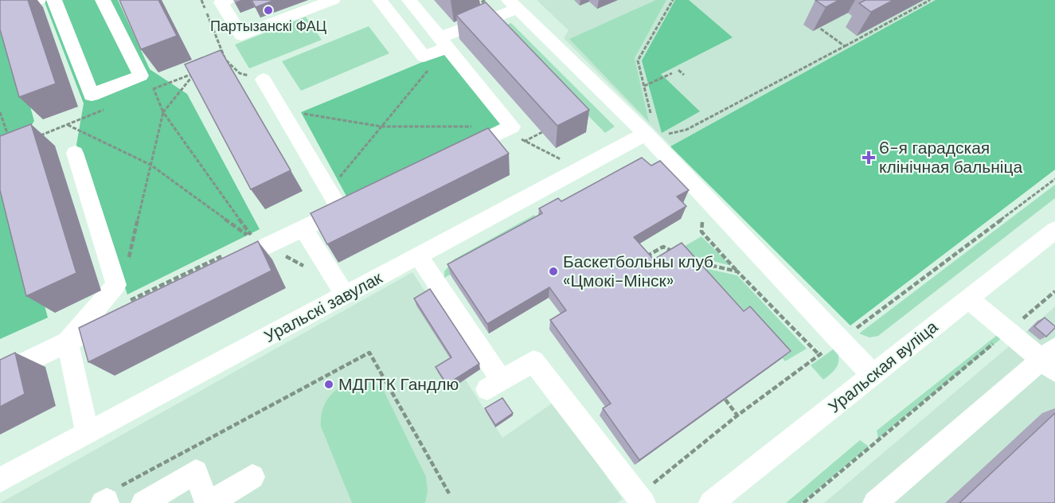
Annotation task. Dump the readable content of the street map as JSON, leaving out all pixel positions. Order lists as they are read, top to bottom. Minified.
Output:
{"streets":{"street":["Уральскі завулак","Уральская вуліца"]},"places":{"other":["Партызанскі ФАЦ","Баскетбольны клуб «Цмокі-Мінск»","МДПТК Гандлю"],"health":["6-я гарадская клінічная бальніца"]}}
